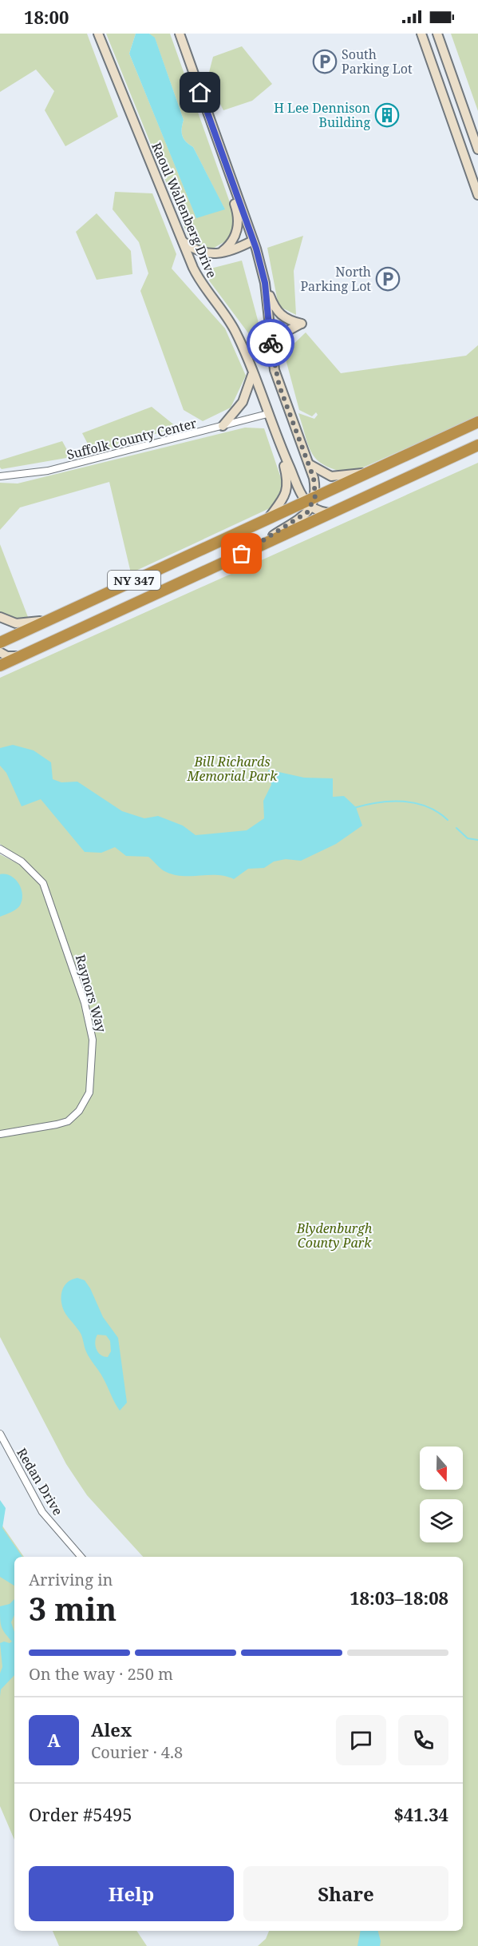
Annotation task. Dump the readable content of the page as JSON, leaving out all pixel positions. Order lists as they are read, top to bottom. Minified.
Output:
{"streets":{"highway":["NY 347"],"street":["Raoul Wallenberg Drive","Suffolk County Center","Raynors Way","Redan Drive"]},"crossings":[["Raoul Wallenberg Drive","Suffolk County Center"]],"parks":["Bill Richards Memorial Park","Blydenburgh County Park"],"places":{"parking":["South Parking Lot","North Parking Lot"],"building":["H Lee Dennison Building"]},"north":"bottom","page":{"status":"18:00","heading":["3 min","Arriving in","18:03–18:08"],"panel":["Alex","Courier · 4.8","Order #5495","$41.34"],"bar":"On the way · 250 m","round":"A","buttons":["Help","Share"]}}
